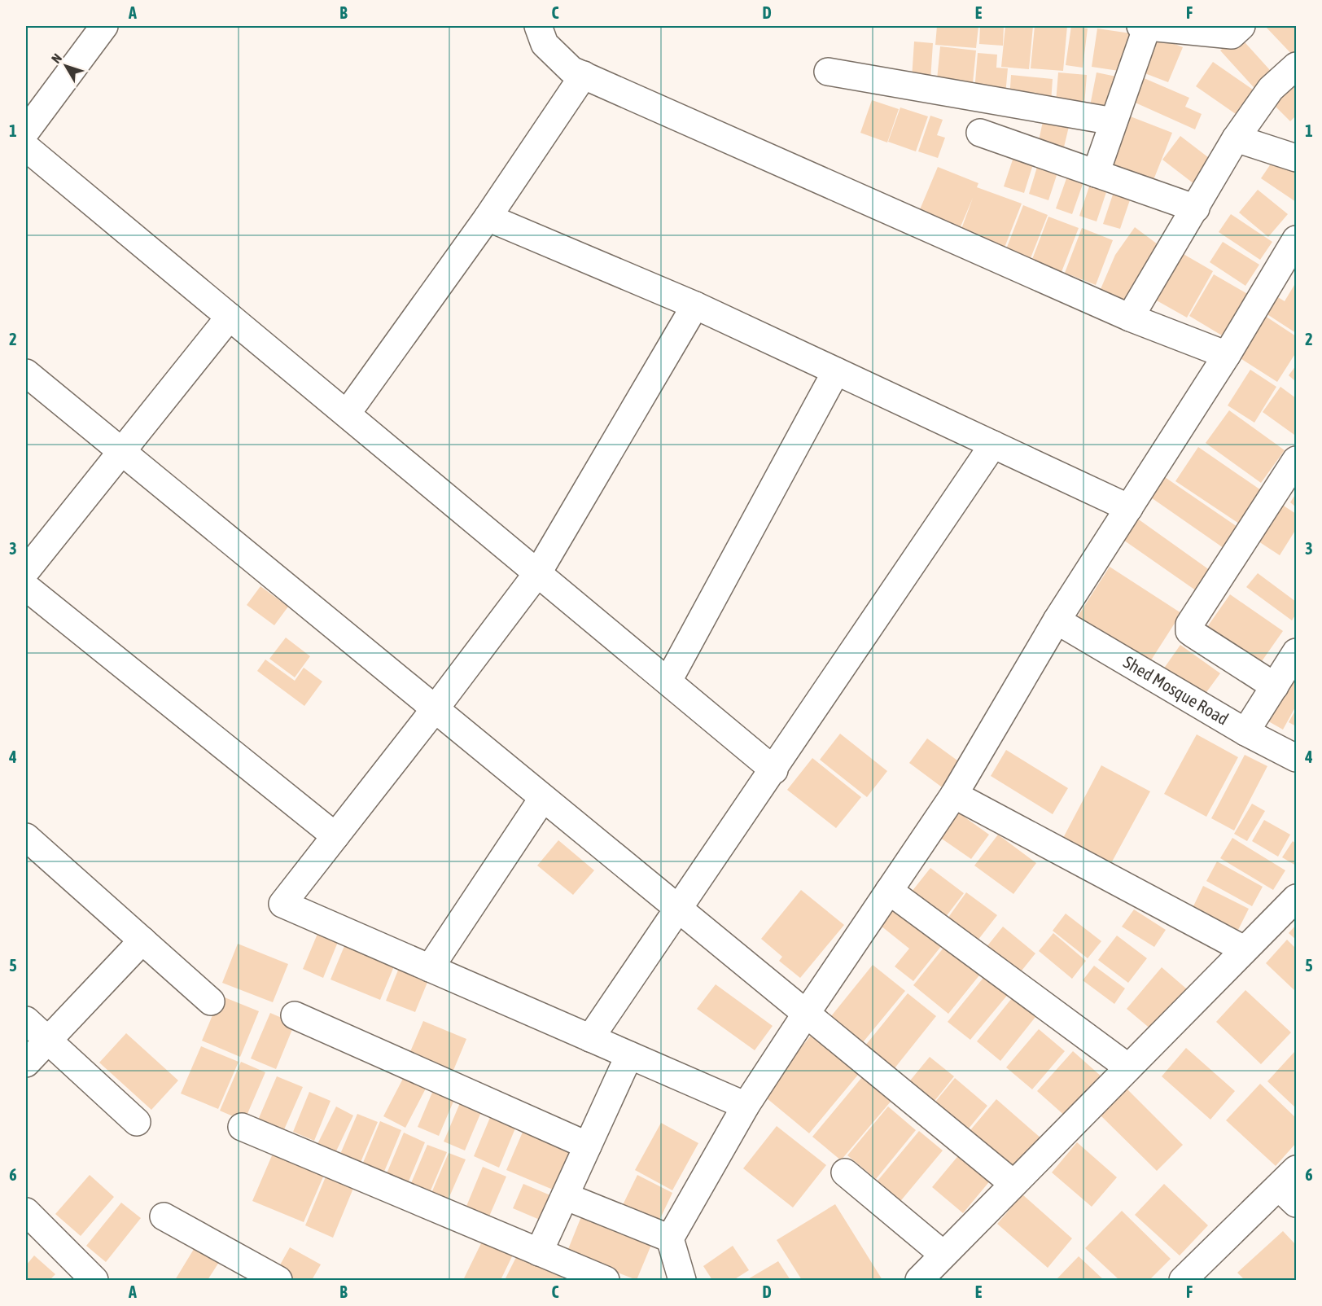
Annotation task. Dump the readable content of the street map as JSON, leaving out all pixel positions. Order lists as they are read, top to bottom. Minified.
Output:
{"streets":{"street":["Shed Mosque Road"]},"north":"top left","grid":{"columns":["A","B","C","D","E","F"],"rows":["1","2","3","4","5","6"]}}
